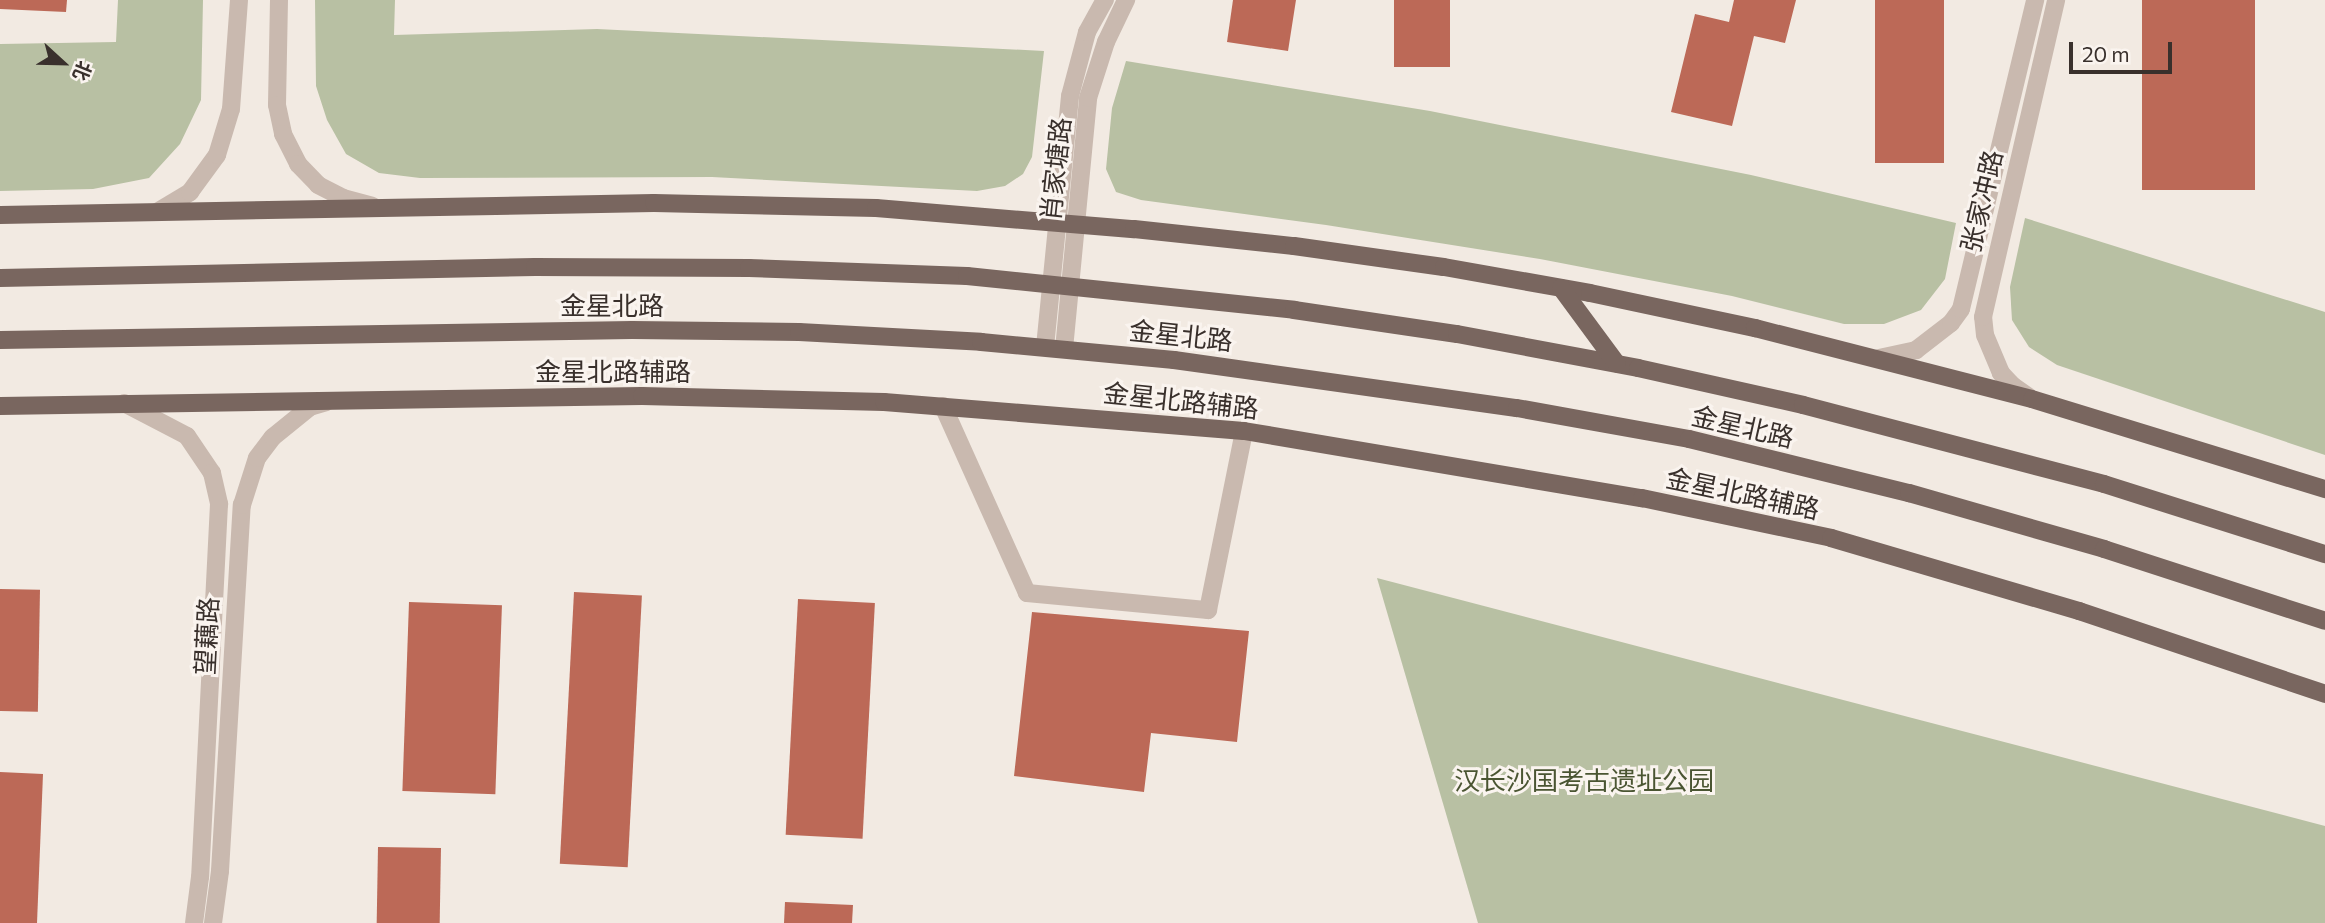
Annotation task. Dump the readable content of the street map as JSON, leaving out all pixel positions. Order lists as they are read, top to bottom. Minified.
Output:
{"streets":{"main road":["金星北路","金星北路辅路"],"street":["肖家塘路","张家冲路","望藕路"]},"crossings":[["肖家塘路","金星北路"],["金星北路辅路","望藕路"]],"parks":["汉长沙国考古遗址公园"],"scale_bar":"20 m","north":"right"}
